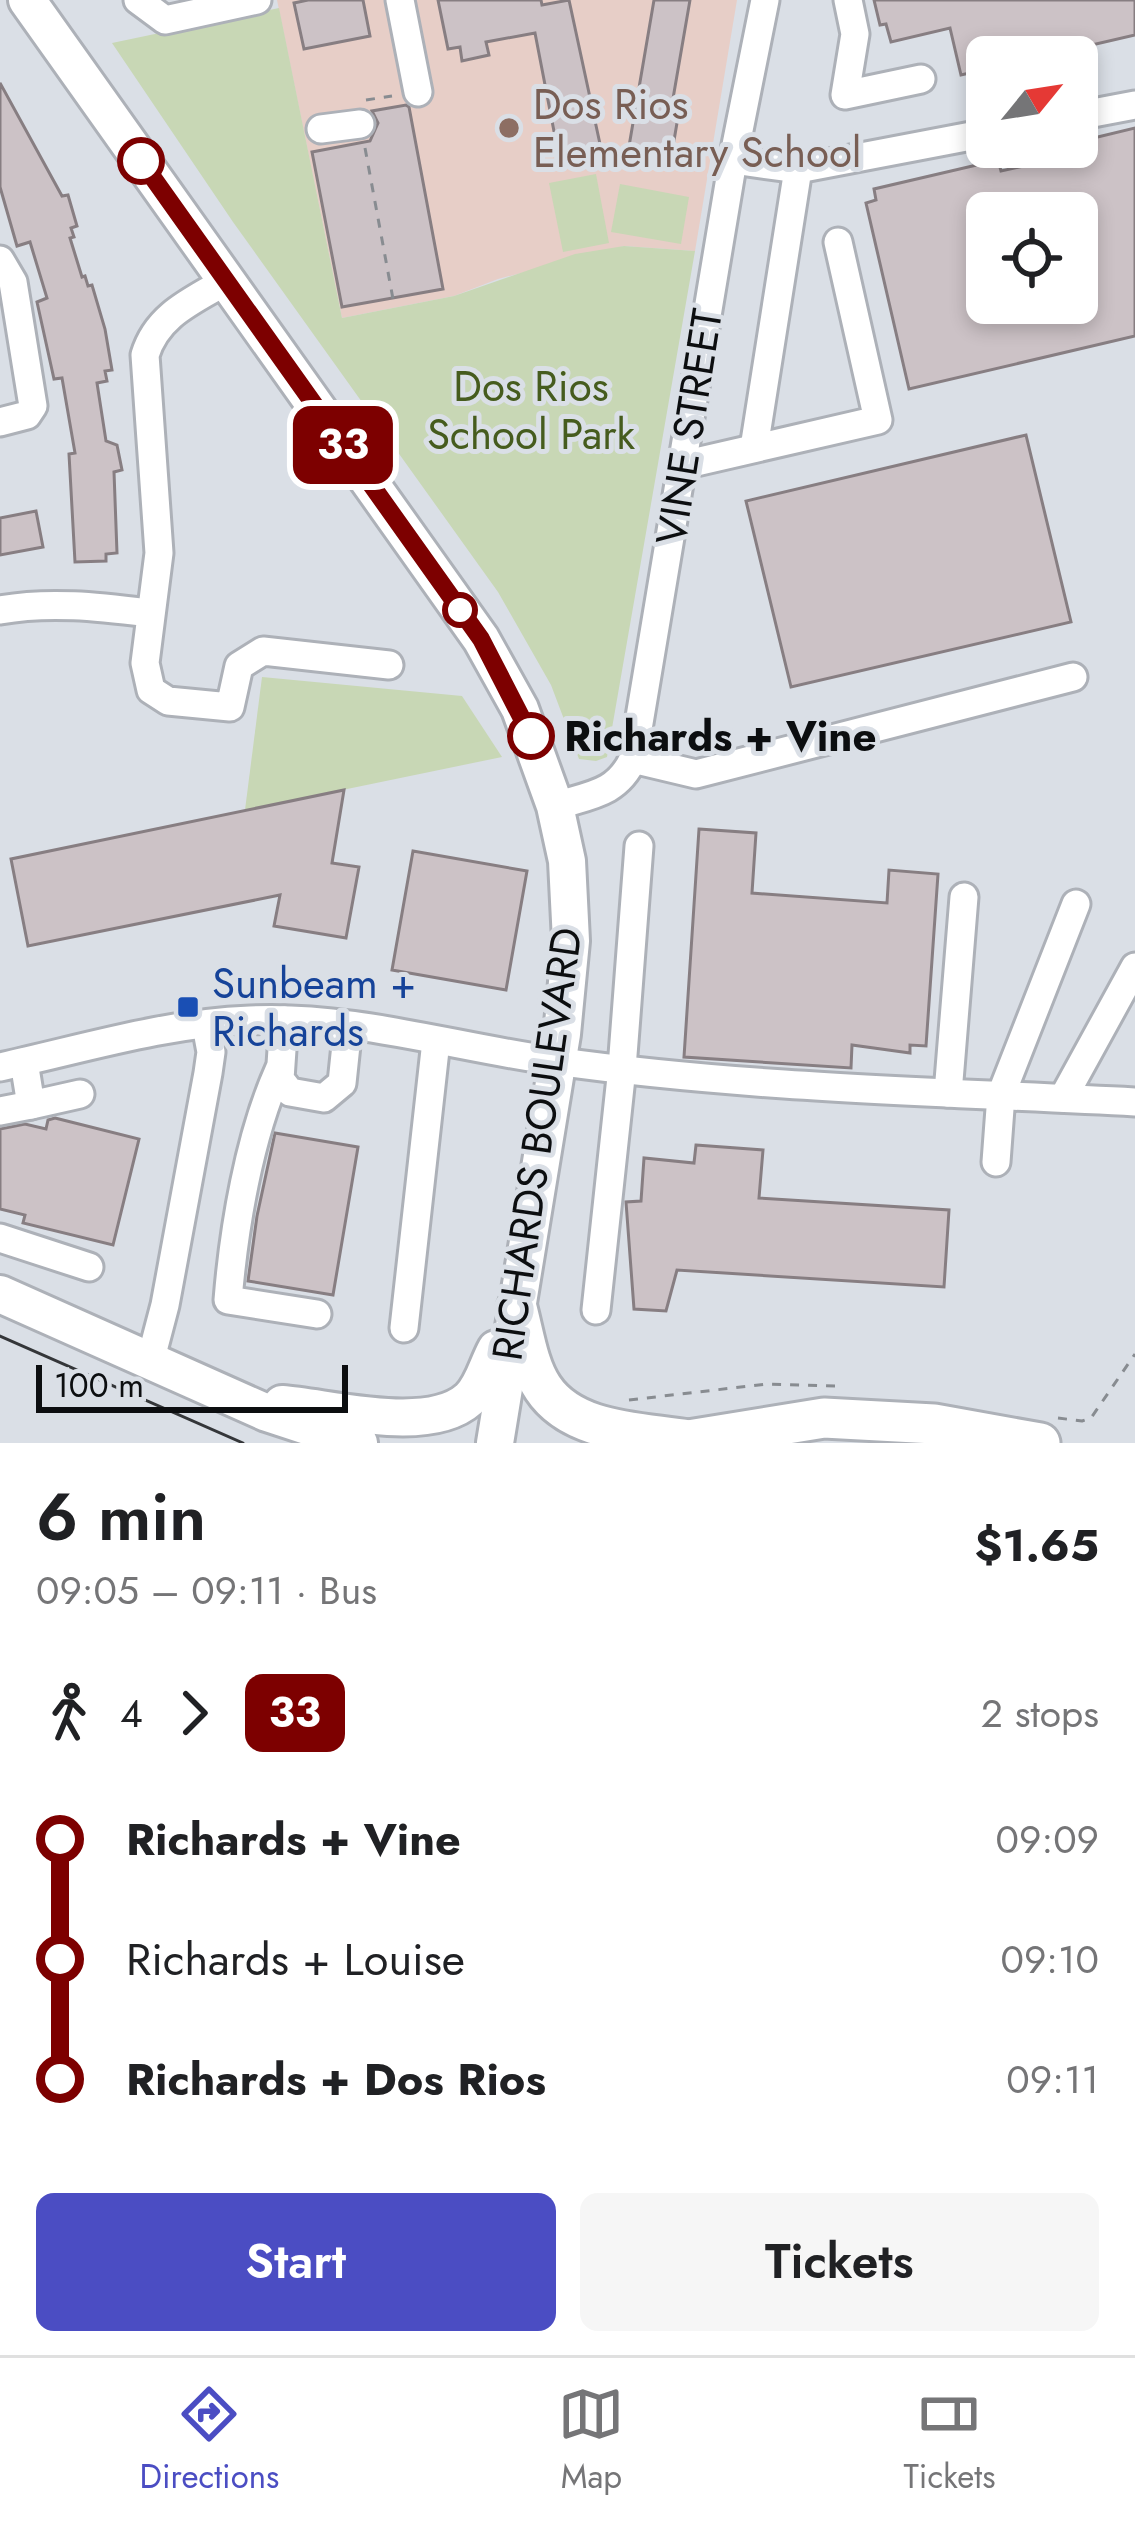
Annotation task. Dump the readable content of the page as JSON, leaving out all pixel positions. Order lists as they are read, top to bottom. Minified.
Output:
{"streets":{"main road":["RICHARDS BOULEVARD"],"street":["VINE STREET"]},"parks":["Dos Rios School Park"],"places":{"other":["Dos Rios Elementary School","Richards + Vine"],"transit":["Sunbeam + Richards"]},"lines":["bus line 33"],"scale_bar":"100 m","north":"top right","page":{"on_map":"33","scale":"100 m","heading":["6 min","09:05 – 09:11 · Bus","$1.65"],"legs":["4","33","2 stops"],"list":[{"name":"Richards + Vine","value":"09:09"},{"name":"Richards + Louise","value":"09:10"},{"name":"Richards + Dos Rios","value":"09:11"}],"buttons":["Start","Tickets"],"tabs":["Directions","Map","Tickets"]}}
